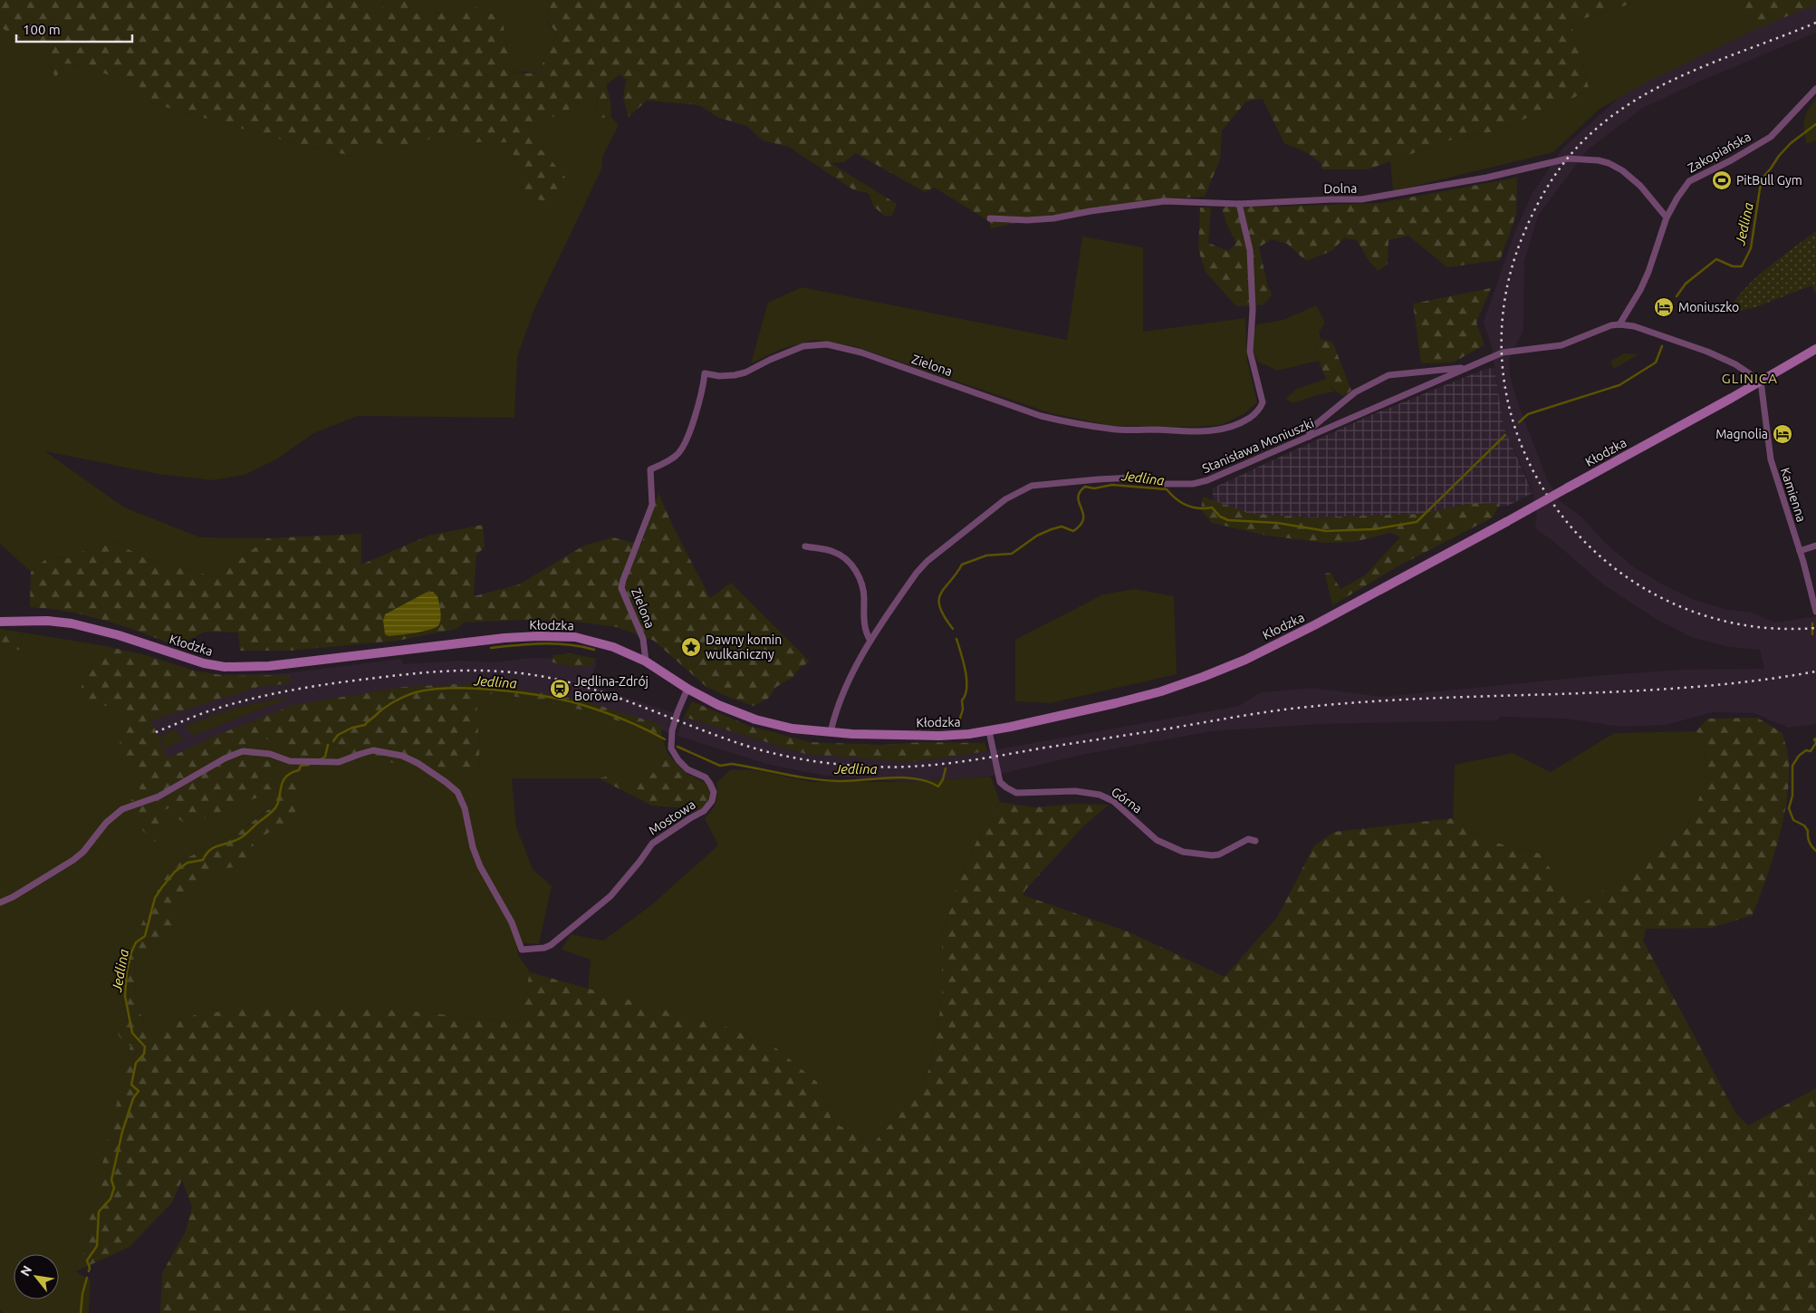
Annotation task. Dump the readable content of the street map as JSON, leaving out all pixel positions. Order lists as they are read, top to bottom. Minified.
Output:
{"streets":{"main road":["Kłodzka"],"street":["Zakopiańska","Dolna","Zielona","Stanisława Moniuszki","Kamienna","Górna","Mostowa"]},"crossings":[["Zakopiańska","Dolna"],["Zakopiańska","Stanisława Moniuszki"],["Dolna","Zielona"],["Zielona","Kłodzka"],["Stanisława Moniuszki","Kłodzka"],["Stanisława Moniuszki","Kamienna"],["Kłodzka","Kamienna"],["Kłodzka","Górna"],["Kłodzka","Mostowa"]],"districts":["GLINICA"],"water":["Jedlina"],"places":{"sports":["PitBull Gym"],"hotel":["Moniuszko","Magnolia"],"place":["Dawny komin wulkaniczny"],"station":["Jedlina-Zdrój Borowa"]},"scale_bar":"100 m","north":"top left"}
